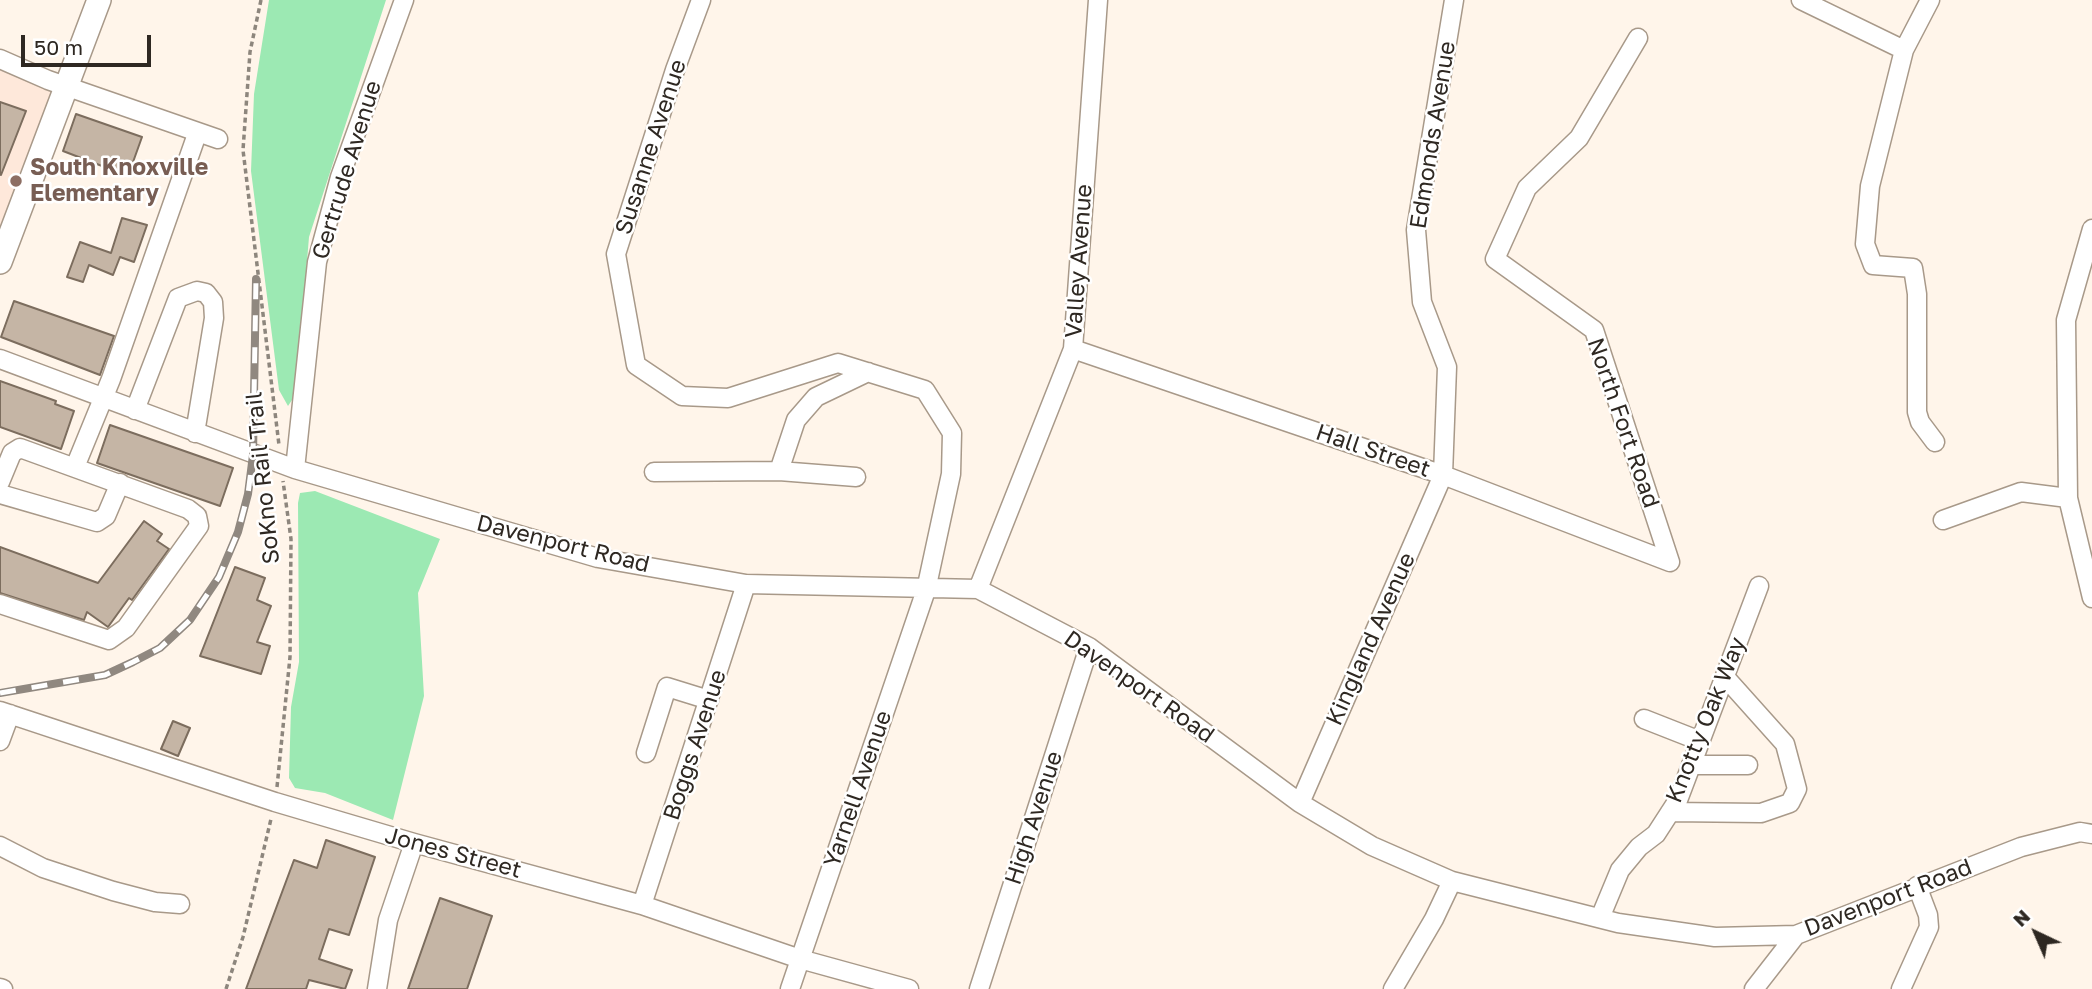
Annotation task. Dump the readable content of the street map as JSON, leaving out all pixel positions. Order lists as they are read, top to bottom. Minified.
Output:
{"streets":{"street":["Edmonds Avenue","Susanne Avenue","Gertrude Avenue","Valley Avenue","North Fort Road","Hall Street","Davenport Road","Kingland Avenue","Knotty Oak Way","Boggs Avenue","Yarnell Avenue","High Avenue","Jones Street"],"path":["SoKno Rail Trail"]},"crossings":[["Edmonds Avenue","Hall Street"],["Edmonds Avenue","Kingland Avenue"],["Susanne Avenue","Davenport Road"],["Susanne Avenue","Yarnell Avenue"],["Gertrude Avenue","SoKno Rail Trail"],["Gertrude Avenue","Davenport Road"],["Valley Avenue","Hall Street"],["Valley Avenue","Davenport Road"],["North Fort Road","Hall Street"],["Hall Street","Kingland Avenue"],["SoKno Rail Trail","Davenport Road"],["SoKno Rail Trail","Jones Street"],["Davenport Road","Kingland Avenue"],["Davenport Road","Knotty Oak Way"],["Davenport Road","Boggs Avenue"],["Davenport Road","Yarnell Avenue"],["Davenport Road","High Avenue"],["Boggs Avenue","Jones Street"],["Yarnell Avenue","Jones Street"]],"places":["South Knoxville Elementary"],"scale_bar":"50 m","north":"top left"}
